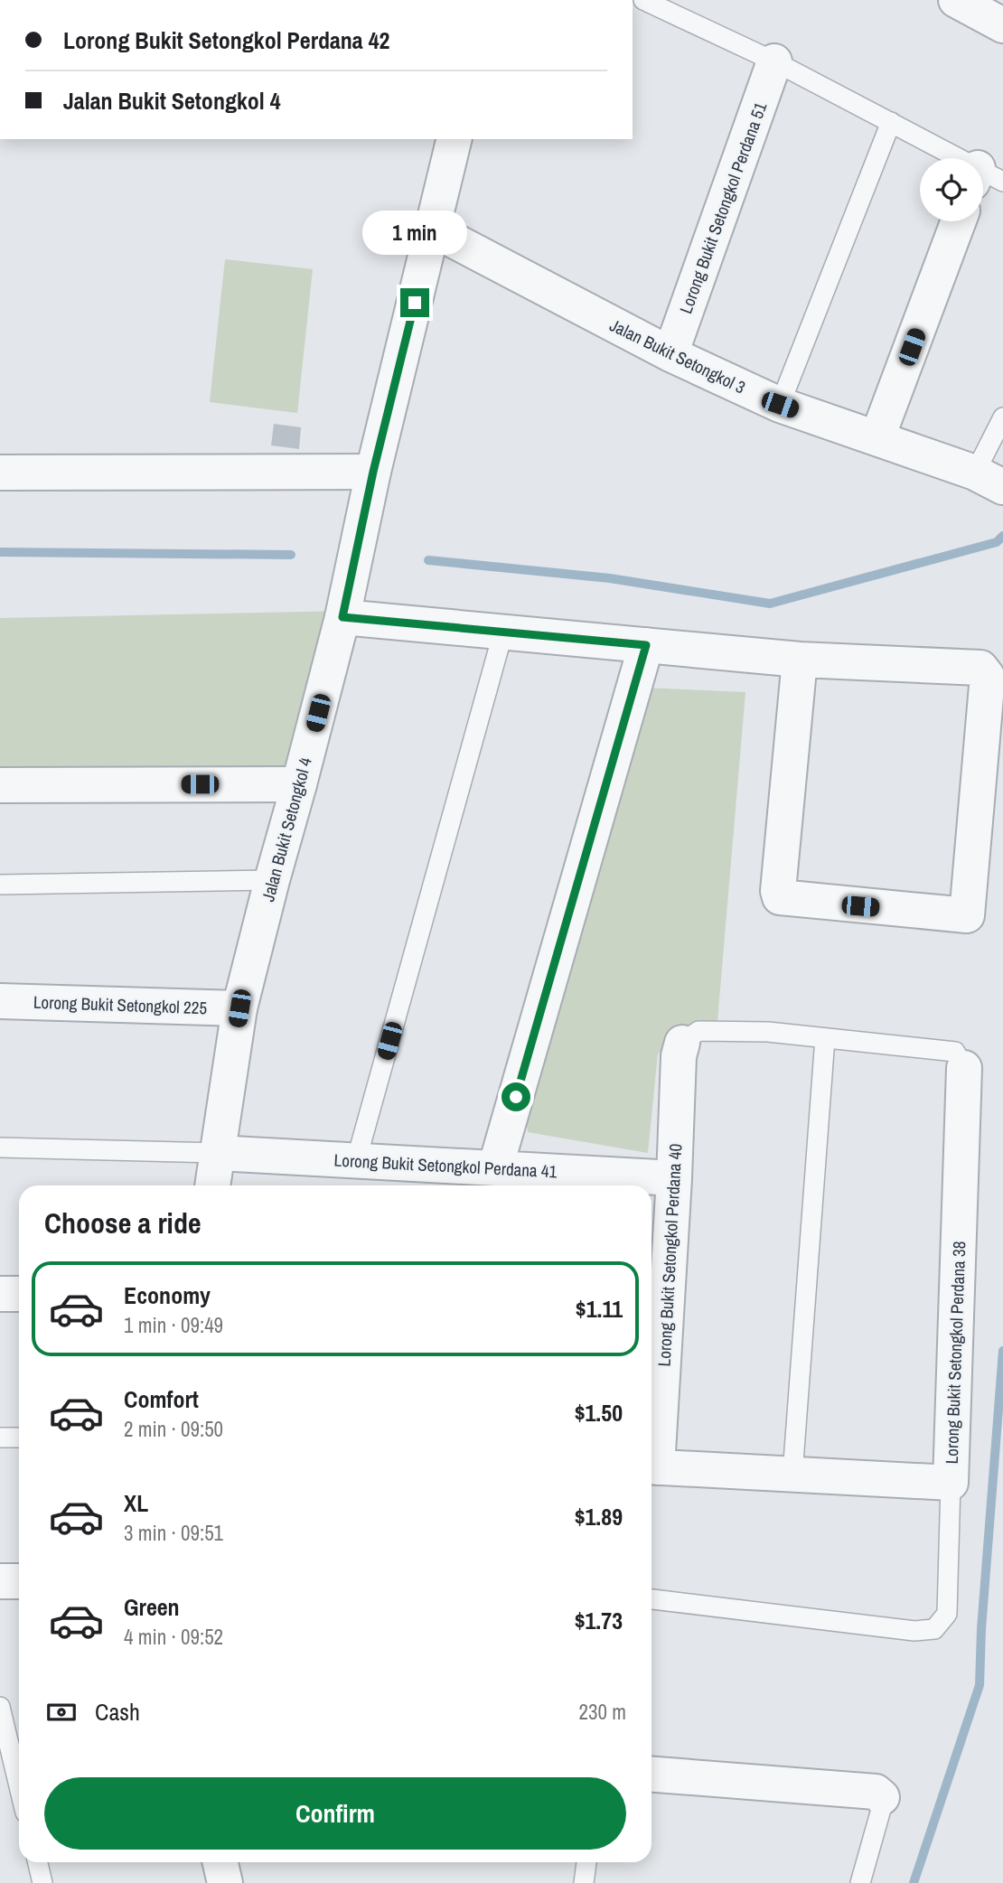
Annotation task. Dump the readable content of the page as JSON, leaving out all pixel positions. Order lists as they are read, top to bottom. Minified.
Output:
{"streets":{"street":["Lorong Bukit Setongkol Perdana 51","Jalan Bukit Setongkol 3","Jalan Bukit Setongkol 4","Lorong Bukit Setongkol 225","Lorong Bukit Setongkol Perdana 41","Lorong Bukit Setongkol Perdana 40","Lorong Bukit Setongkol Perdana 38"]},"crossings":[["Lorong Bukit Setongkol Perdana 51","Jalan Bukit Setongkol 3"],["Jalan Bukit Setongkol 3","Jalan Bukit Setongkol 4"],["Jalan Bukit Setongkol 4","Lorong Bukit Setongkol 225"],["Jalan Bukit Setongkol 4","Lorong Bukit Setongkol Perdana 41"],["Lorong Bukit Setongkol Perdana 41","Lorong Bukit Setongkol Perdana 40"]],"page":{"banner":["Lorong Bukit Setongkol Perdana 42","Jalan Bukit Setongkol 4"],"bubble":"1 min","heading":"Choose a ride","list":[{"name":"Economy","note":"1 min · 09:49","value":"$1.11"},{"name":"Comfort","note":"2 min · 09:50","value":"$1.50"},{"name":"XL","note":"3 min · 09:51","value":"$1.89"},{"name":"Green","note":"4 min · 09:52","value":"$1.73"}],"pay":["Cash","230 m"],"buttons":"Confirm"}}
